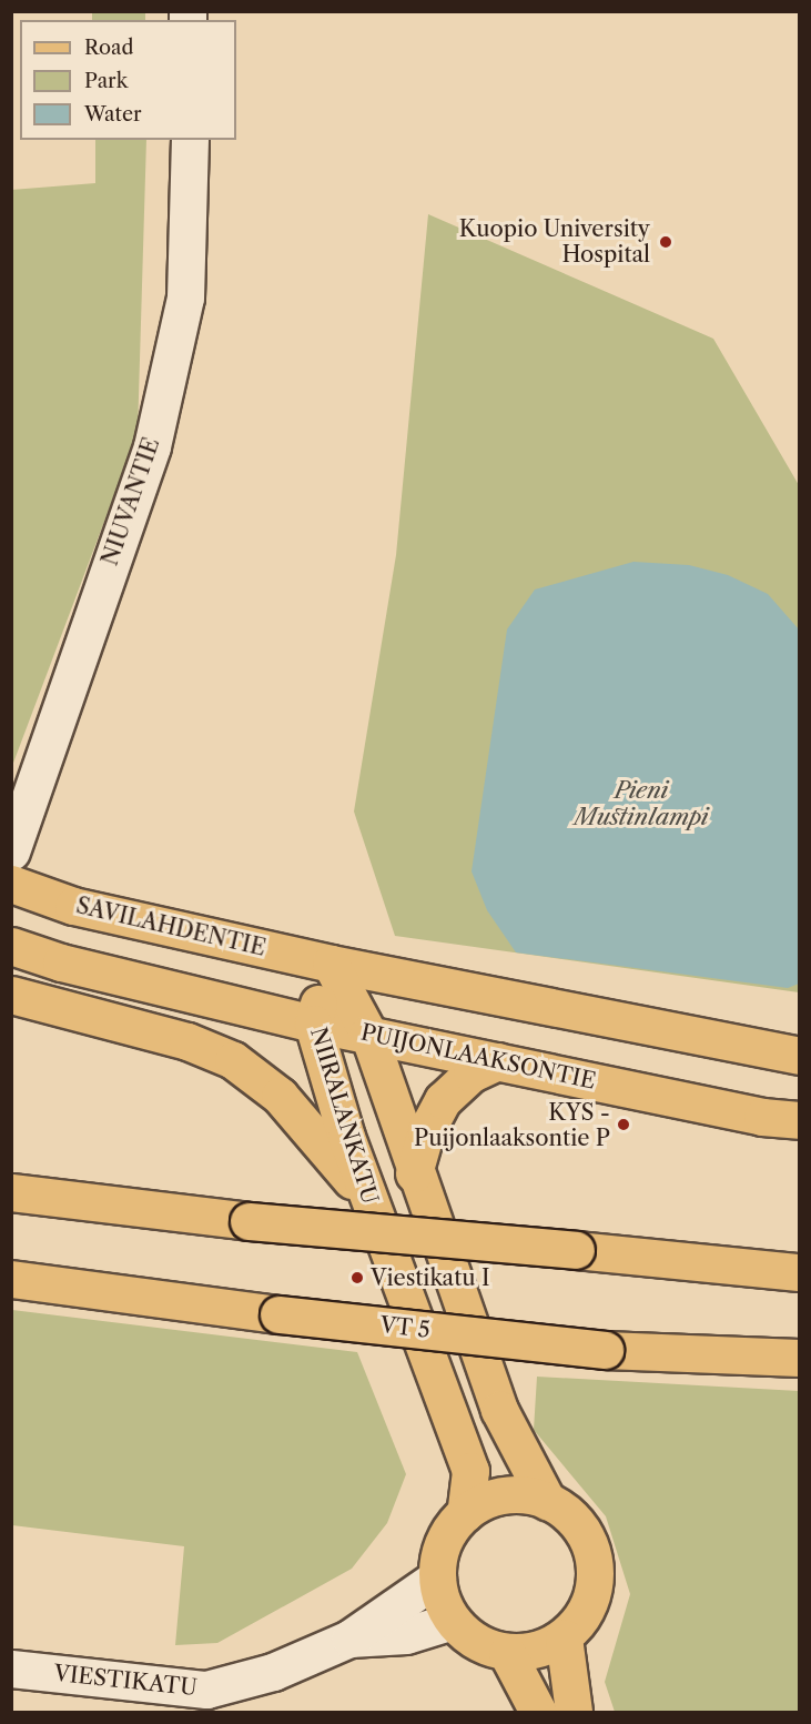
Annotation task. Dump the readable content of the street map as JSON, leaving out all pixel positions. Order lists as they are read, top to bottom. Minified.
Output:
{"streets":{"main road":["SAVILAHDENTIE","PUIJONLAAKSONTIE","NIIRALANKATU","VT 5"],"street":["NIUVANTIE","VIESTIKATU"]},"crossings":[["SAVILAHDENTIE","NIIRALANKATU"],["PUIJONLAAKSONTIE","NIIRALANKATU"],["NIIRALANKATU","VIESTIKATU"]],"water":["Pieni Mustinlampi"],"places":["Kuopio University Hospital","KYS - Puijonlaaksontie P","Viestikatu I"],"legend":["Road","Park","Water"]}
